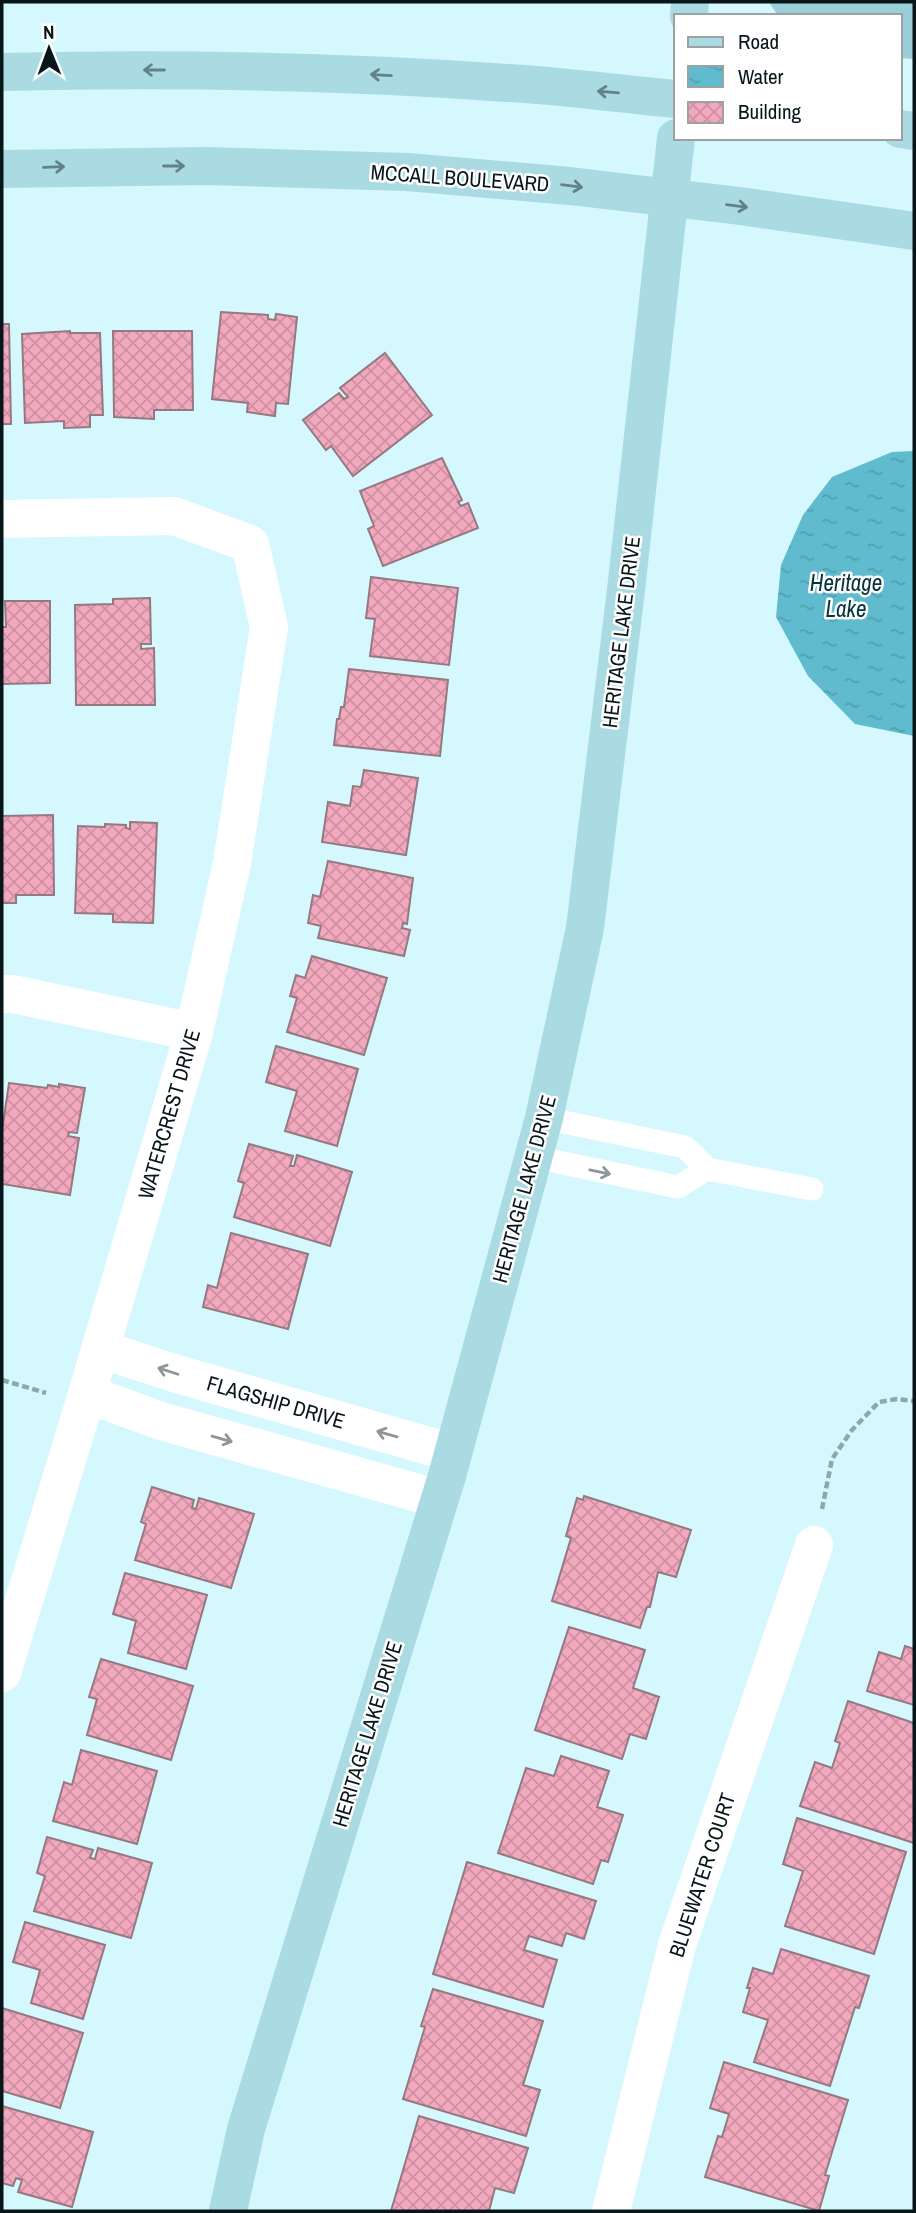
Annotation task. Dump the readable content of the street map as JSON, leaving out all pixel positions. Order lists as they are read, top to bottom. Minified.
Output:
{"streets":{"street":["MCCALL BOULEVARD","HERITAGE LAKE DRIVE","WATERCREST DRIVE","FLAGSHIP DRIVE","BLUEWATER COURT"]},"crossings":[["MCCALL BOULEVARD","HERITAGE LAKE DRIVE"],["HERITAGE LAKE DRIVE","FLAGSHIP DRIVE"],["WATERCREST DRIVE","FLAGSHIP DRIVE"]],"water":["Heritage Lake"],"legend":["Road","Water","Building"],"north":"top"}
